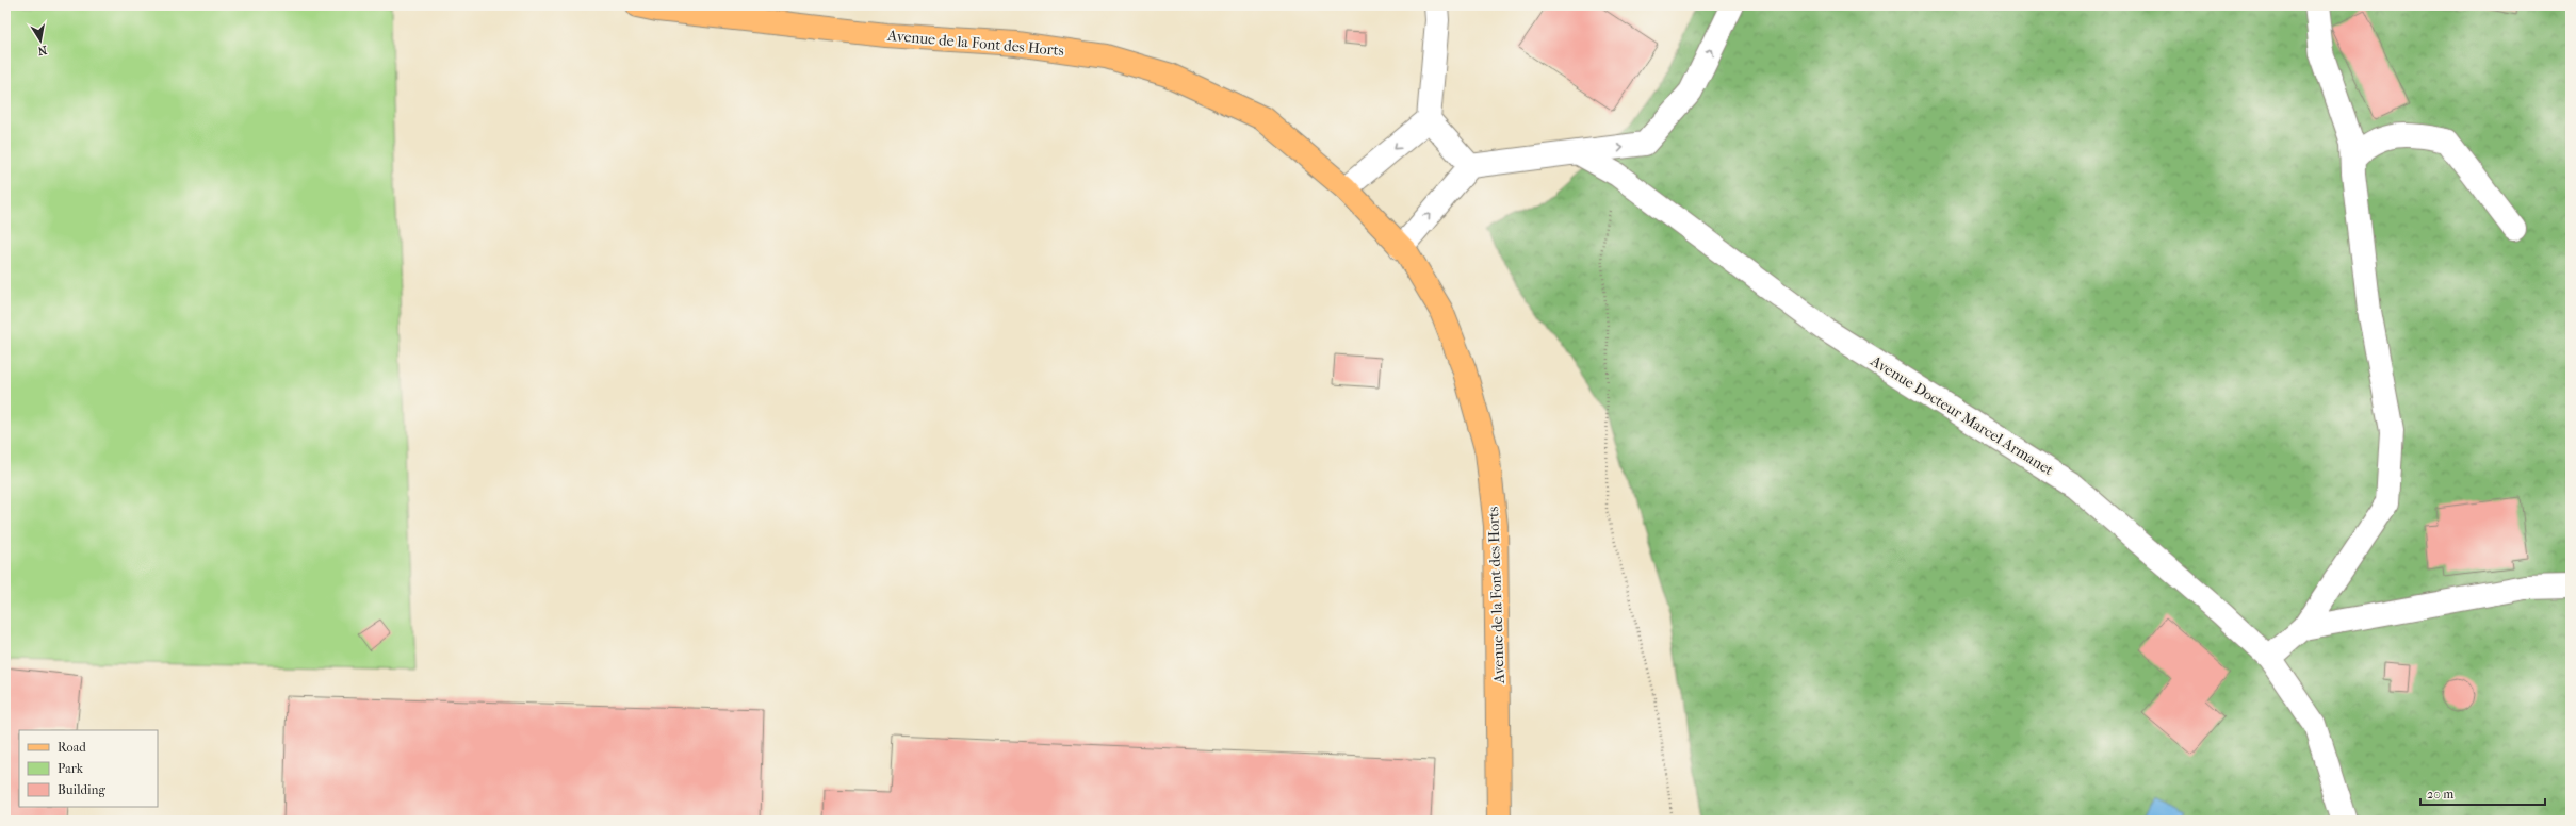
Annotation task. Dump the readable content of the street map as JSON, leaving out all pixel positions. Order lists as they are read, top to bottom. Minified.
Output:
{"streets":{"main road":["Avenue de la Font des Horts"],"street":["Avenue Docteur Marcel Armanet"]},"legend":["Road","Park","Building"],"scale_bar":"20 m","north":"bottom"}
